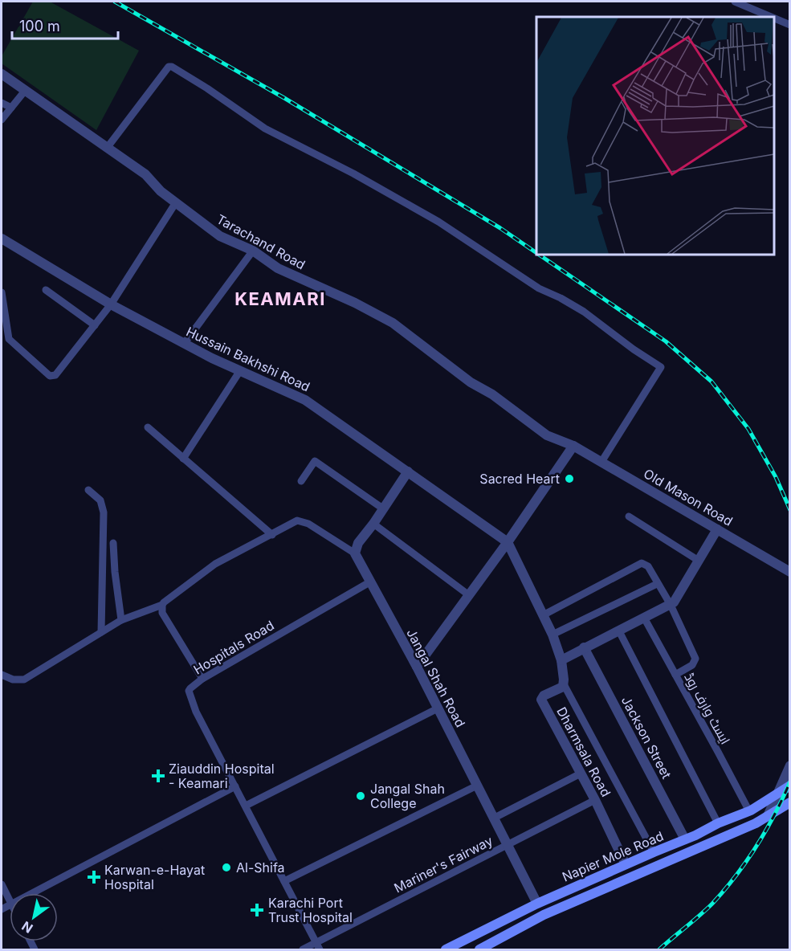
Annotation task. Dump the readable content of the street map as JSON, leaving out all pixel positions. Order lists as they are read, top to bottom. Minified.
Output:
{"streets":{"main road":["Napier Mole Road"],"street":["Tarachand Road","Hussain Bakhshi Road","Old Mason Road","Hospitals Road","Jangal Shah Road","ایسٹ وارف روڈ","Jackson Street","Dharmsala Road","Mariner's Fairway"]},"crossings":[["Tarachand Road","Old Mason Road"],["Hospitals Road","Jangal Shah Road"],["Hospitals Road","Mariner's Fairway"],["Jangal Shah Road","Napier Mole Road"],["Jangal Shah Road","Mariner's Fairway"],["ایسٹ وارف روڈ","Napier Mole Road"],["Jackson Street","Napier Mole Road"],["Dharmsala Road","Napier Mole Road"],["Dharmsala Road","Mariner's Fairway"]],"districts":["KEAMARI"],"places":{"other":["Sacred Heart","Jangal Shah College","Al-Shifa"],"health":["Ziauddin Hospital - Keamari","Karwan-e-Hayat Hospital","Karachi Port Trust Hospital"]},"scale_bar":"100 m","north":"bottom left"}
